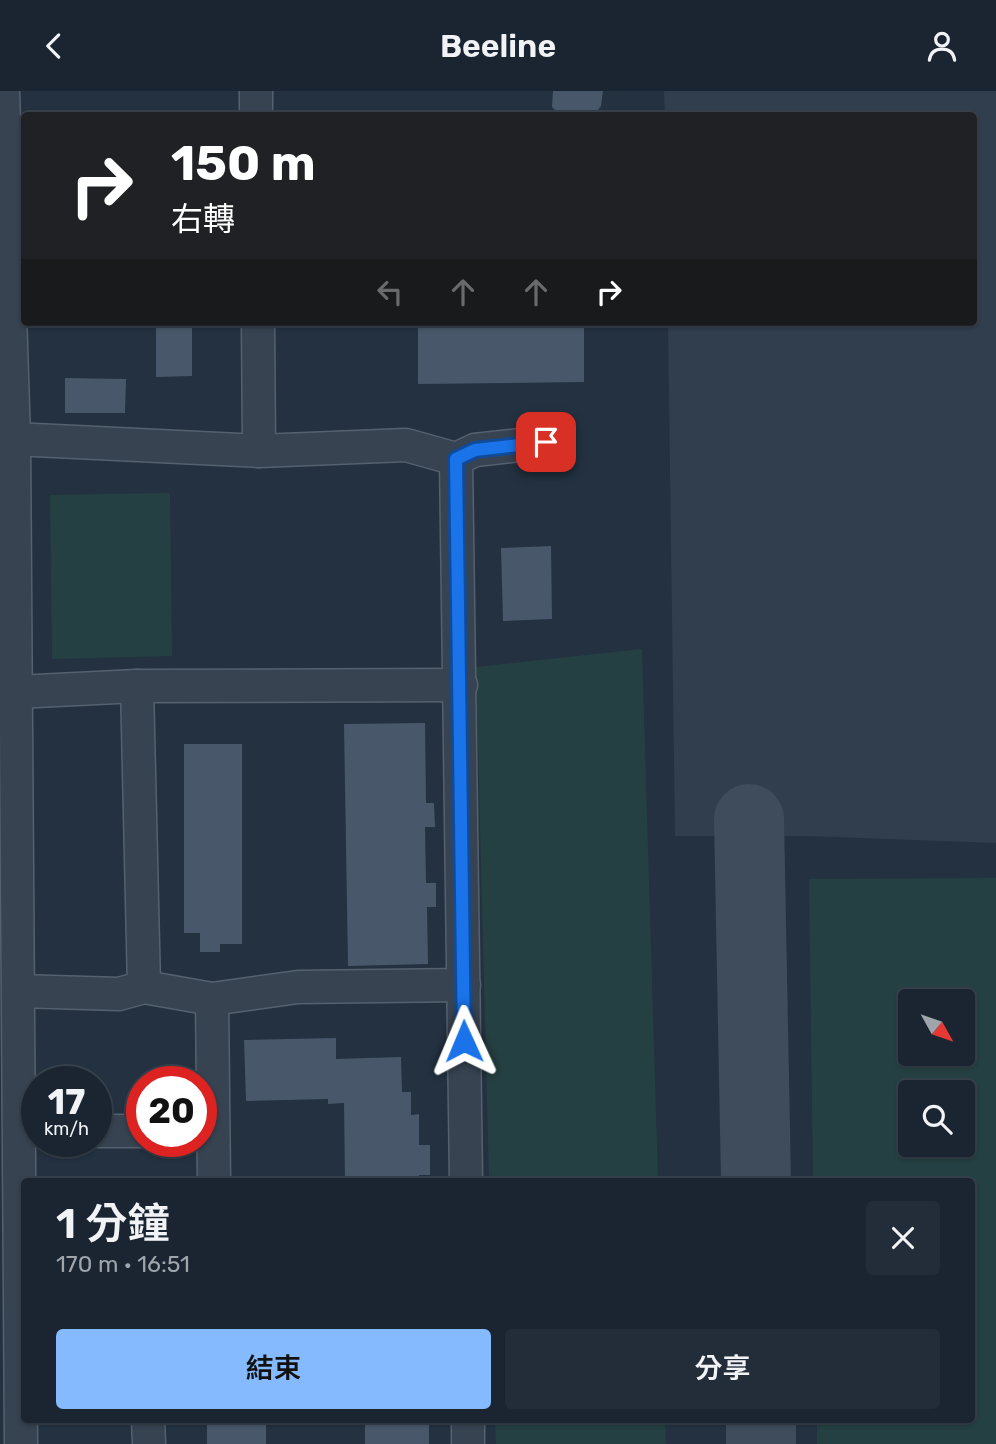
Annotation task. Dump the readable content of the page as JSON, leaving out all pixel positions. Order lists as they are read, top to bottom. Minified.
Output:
{"north":"bottom right","page":{"header":"Beeline","turn":["150 m","右轉"],"speed":"17 km/h","limit":"20","heading":["1 分鐘","170 m · 16:51"],"buttons":["結束","分享"]}}
